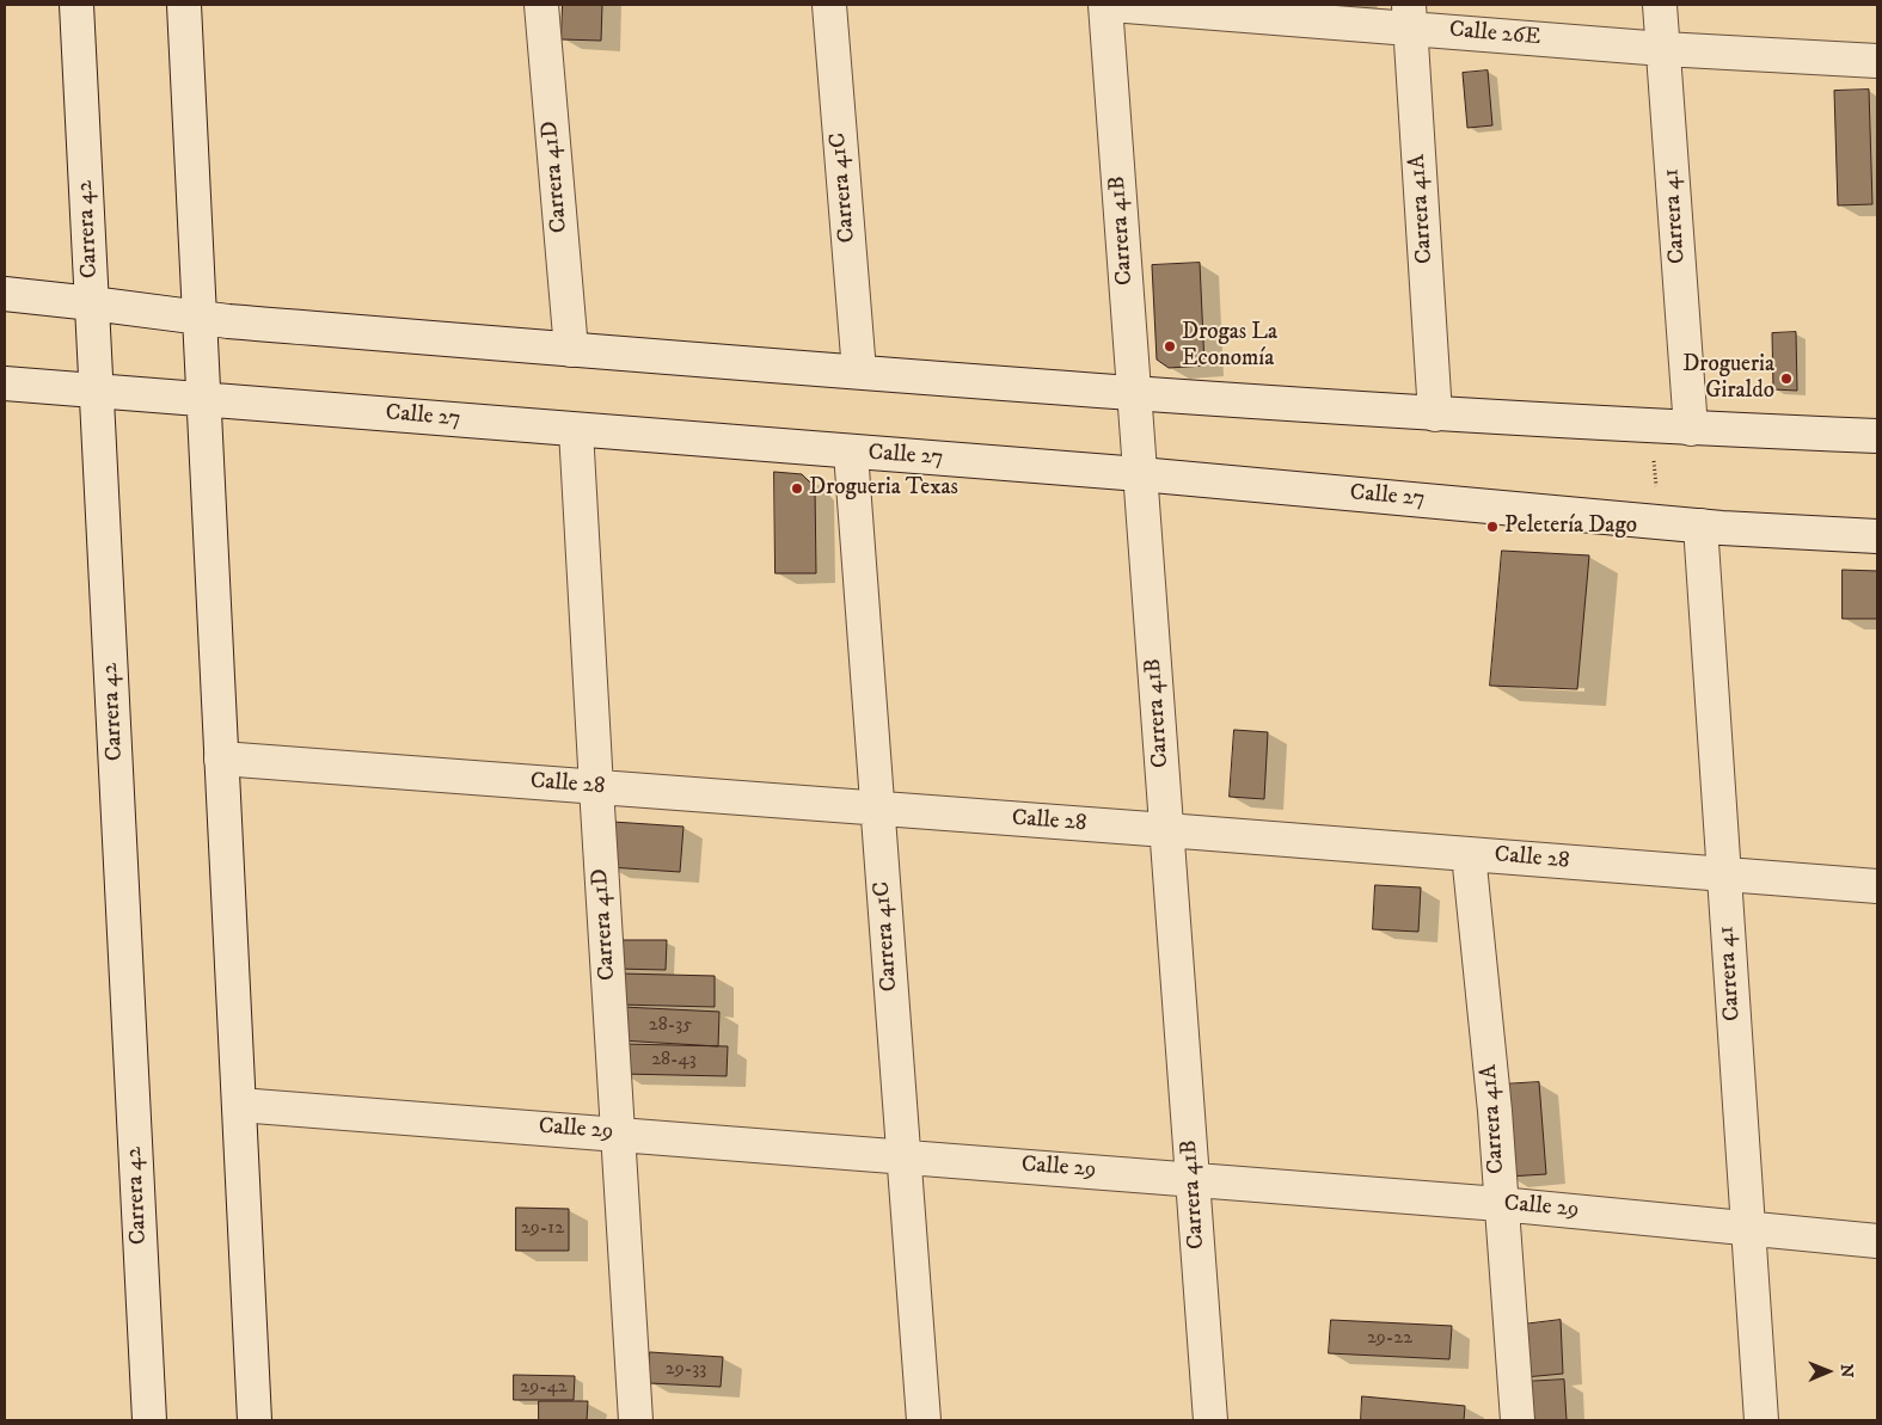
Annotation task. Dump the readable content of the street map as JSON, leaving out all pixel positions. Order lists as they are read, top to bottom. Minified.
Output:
{"streets":{"street":["Calle 26E","Carrera 41D","Carrera 41C","Carrera 41A","Carrera 41","Carrera 42","Carrera 41B","Calle 27","Calle 28","Calle 29"]},"crossings":[["Calle 26E","Carrera 41A"],["Calle 26E","Carrera 41"],["Carrera 41D","Calle 27"],["Carrera 41D","Calle 28"],["Carrera 41D","Calle 29"],["Carrera 41C","Calle 27"],["Carrera 41C","Calle 28"],["Carrera 41C","Calle 29"],["Carrera 41A","Calle 28"],["Carrera 41A","Calle 29"],["Carrera 41","Calle 27"],["Carrera 41","Calle 28"],["Carrera 41","Calle 29"],["Carrera 42","Calle 27"],["Carrera 41B","Calle 27"],["Carrera 41B","Calle 28"],["Carrera 41B","Calle 29"]],"places":["Drogas La Economía","Drogueria Giraldo","Drogueria Texas","Peletería Dago"],"house_numbers":["28-35","28-43","29-12","29-22","29-33","29-42"],"north":"right"}
